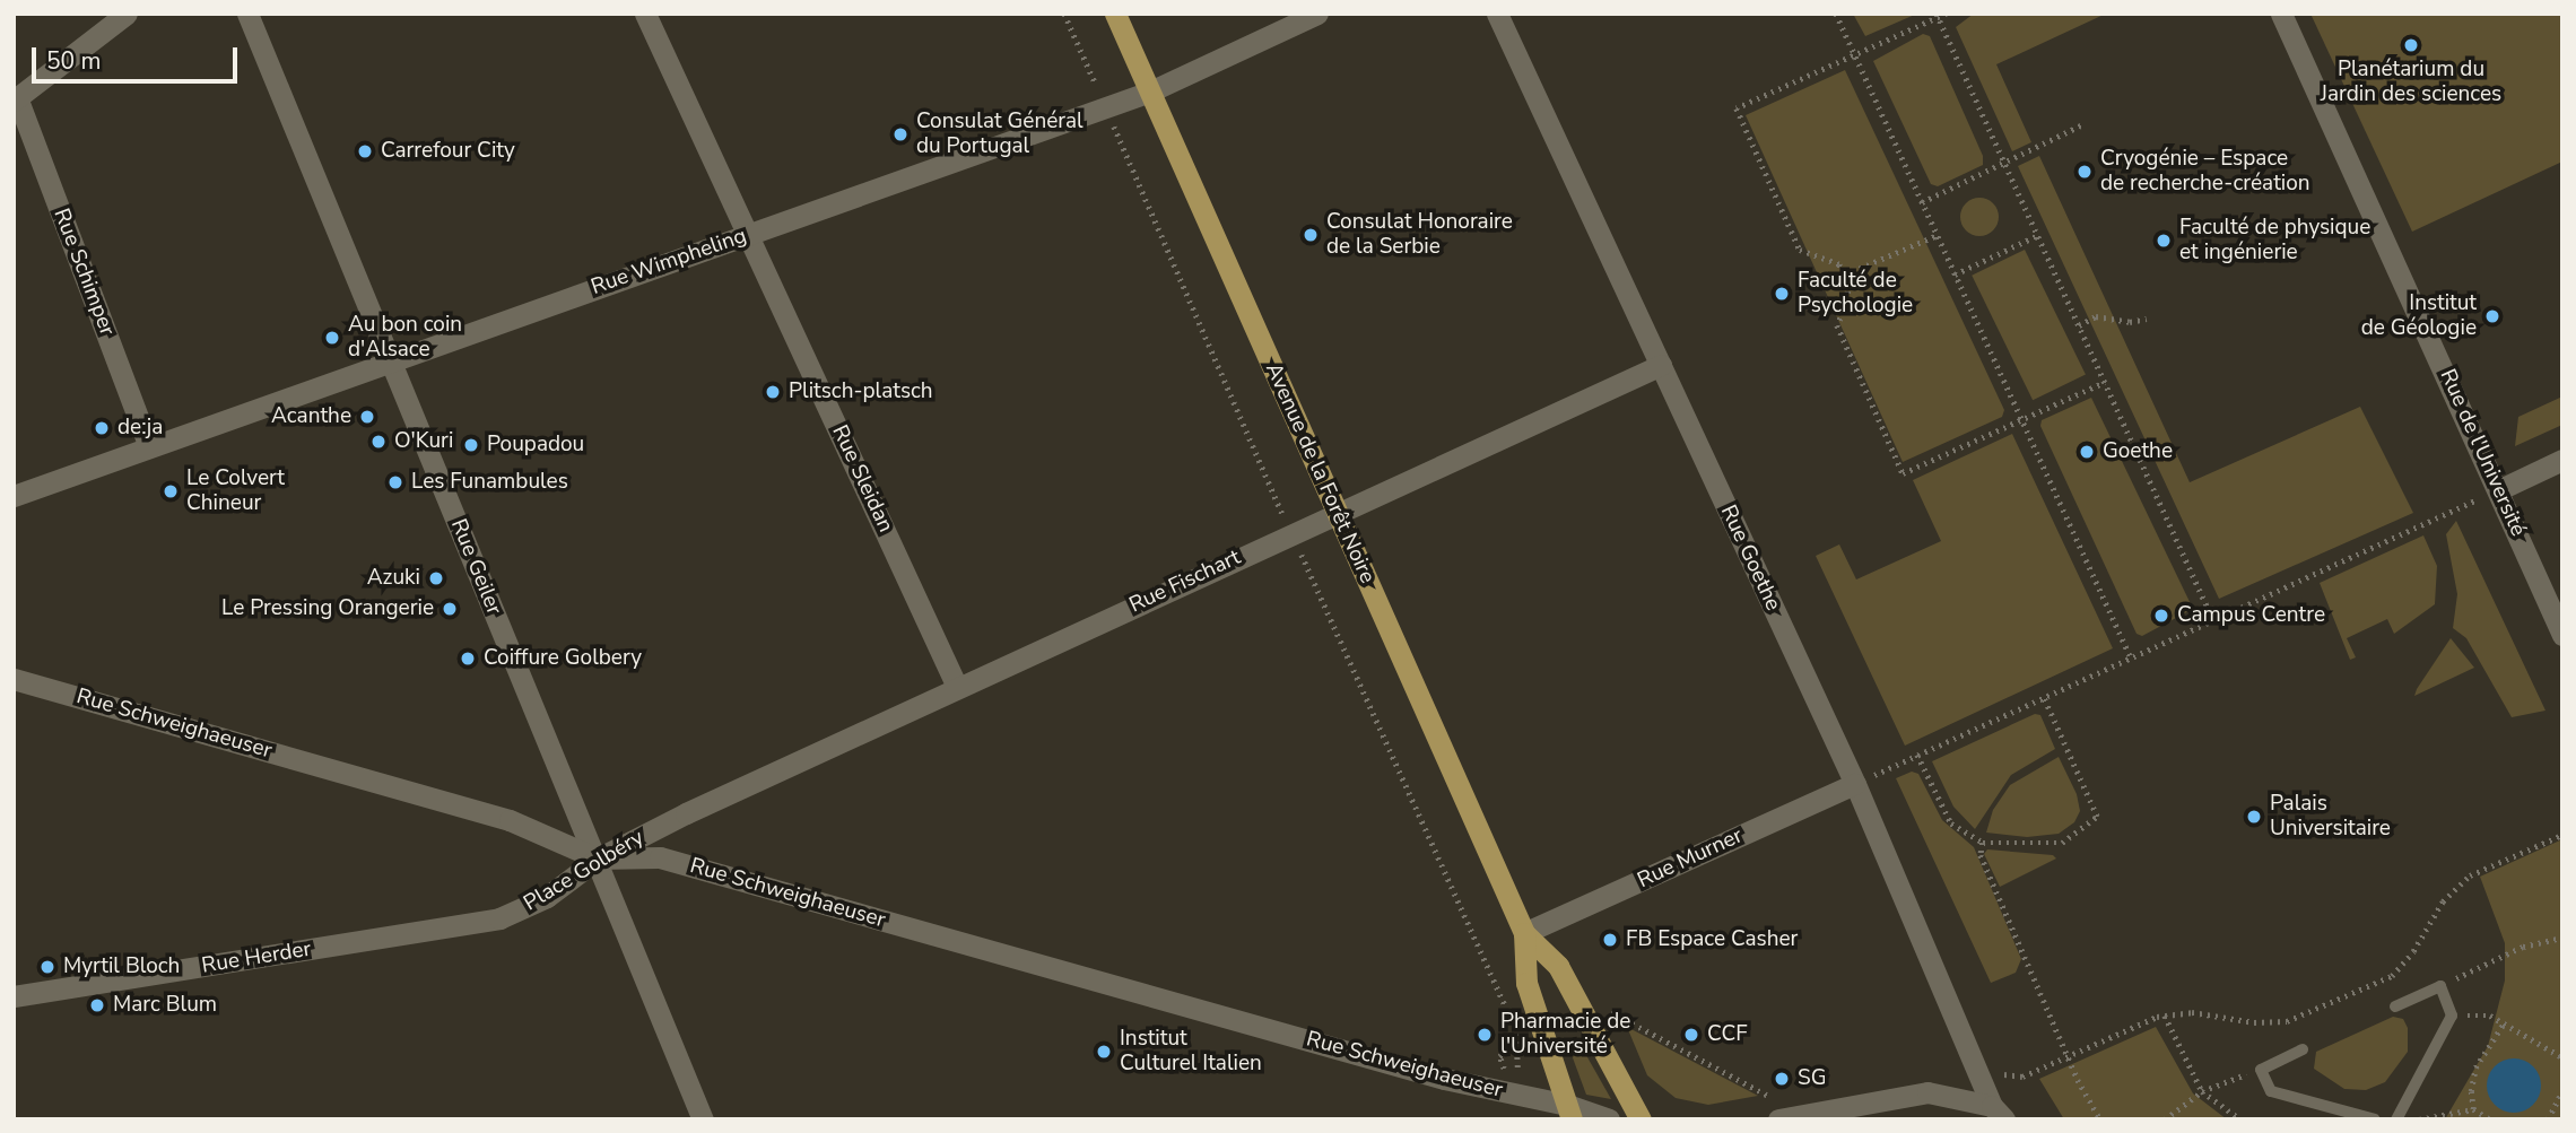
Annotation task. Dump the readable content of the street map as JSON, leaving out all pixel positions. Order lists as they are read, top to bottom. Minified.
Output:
{"streets":{"main road":["Avenue de la Forêt Noire"],"street":["Rue Wimpheling","Rue Schimper","Rue de l'Université","Rue Sleidan","Rue Goethe","Rue Geiler","Rue Fischart","Rue Schweighaeuser","Rue Murner","Place Golbéry","Rue Herder"]},"crossings":[["Rue Wimpheling","Rue Schimper"],["Rue Wimpheling","Avenue de la Forêt Noire"],["Rue Wimpheling","Rue Sleidan"],["Rue Wimpheling","Rue Geiler"],["Avenue de la Forêt Noire","Rue Fischart"],["Avenue de la Forêt Noire","Rue Schweighaeuser"],["Avenue de la Forêt Noire","Rue Murner"],["Rue Sleidan","Rue Fischart"],["Rue Goethe","Rue Fischart"],["Rue Goethe","Rue Murner"],["Rue Geiler","Rue Schweighaeuser"],["Rue Geiler","Place Golbéry"],["Rue Fischart","Place Golbéry"],["Rue Schweighaeuser","Place Golbéry"],["Place Golbéry","Rue Herder"]],"places":["Planétarium du Jardin des sciences","Consulat Général du Portugal","Carrefour City","Cryogénie – Espace de recherche-création","Consulat Honoraire de la Serbie","Faculté de physique et ingénierie","Faculté de Psychologie","Institut de Géologie","Au bon coin d'Alsace","Plitsch-platsch","Acanthe","de:ja","O'Kuri","Poupadou","Goethe","Les Funambules","Le Colvert Chineur","Azuki","Le Pressing Orangerie","Campus Centre","Coiffure Golbery","Palais Universitaire","FB Espace Casher","Myrtil Bloch","Marc Blum","Pharmacie de l'Université","CCF","Institut Culturel Italien","SG"],"scale_bar":"50 m"}
